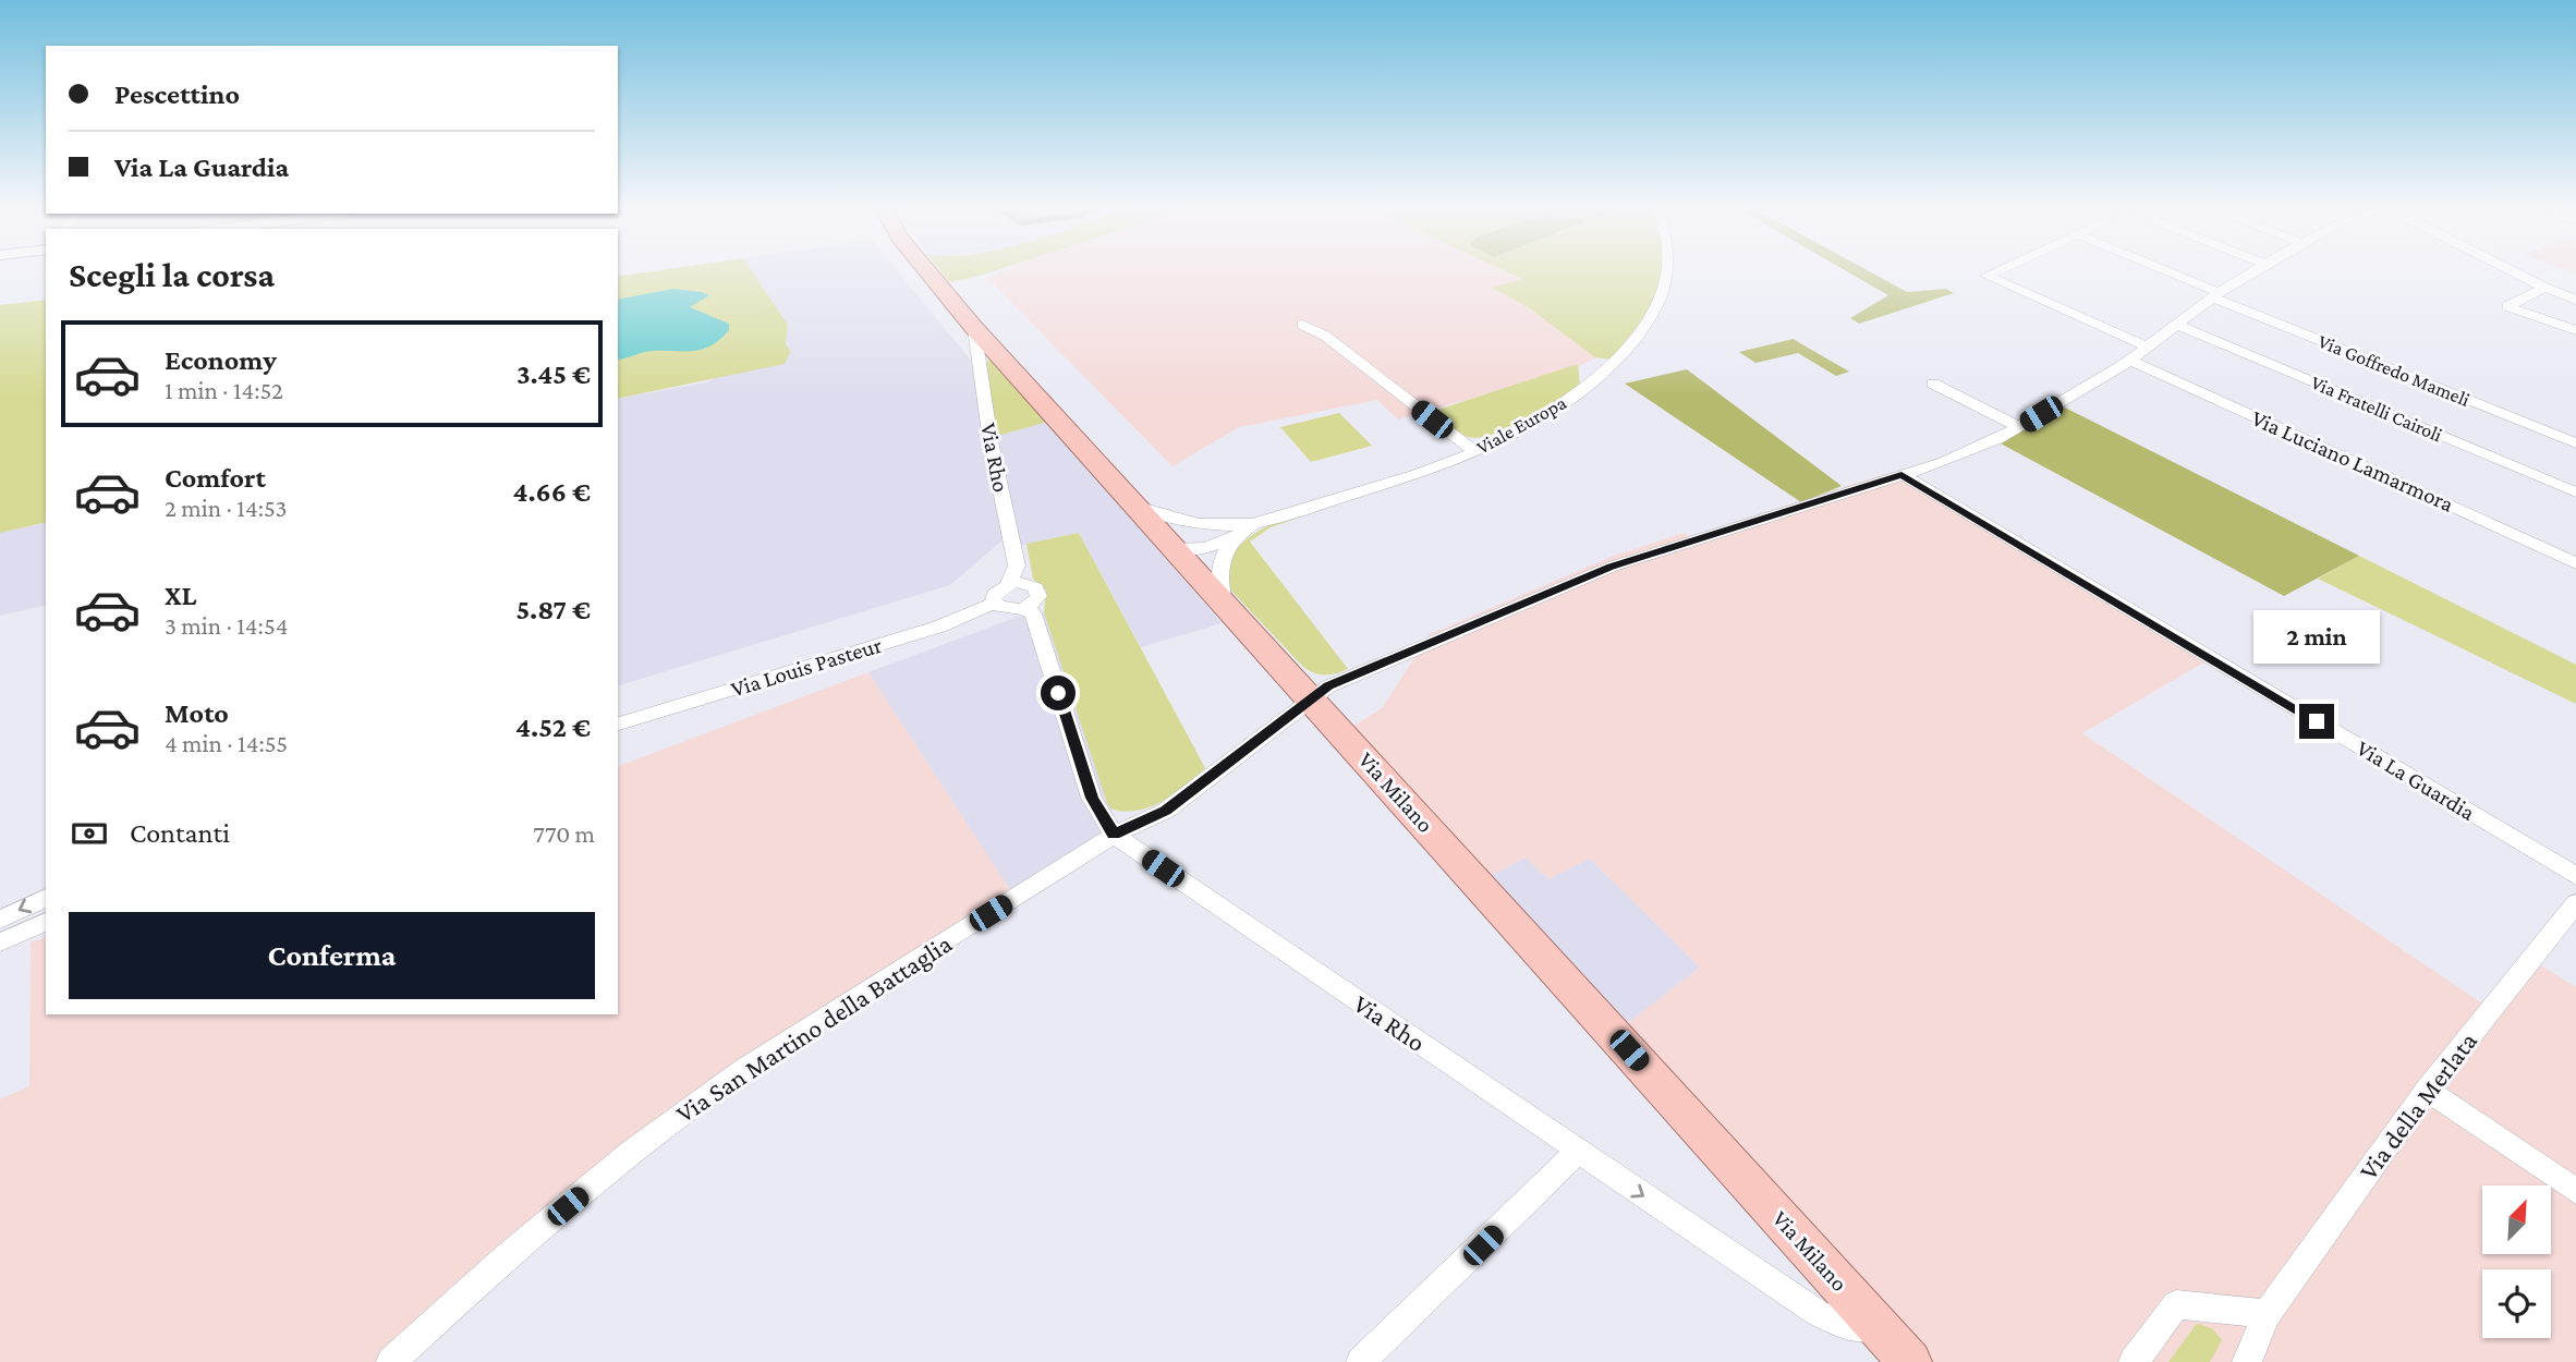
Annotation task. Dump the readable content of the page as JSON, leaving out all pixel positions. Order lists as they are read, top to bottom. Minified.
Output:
{"streets":{"main road":["Via Milano"],"street":["Via Goffredo Mameli","Via Fratelli Cairoli","Viale Europa","Via Rho","Via Luciano Lamarmora","Via Louis Pasteur","Via La Guardia","Via San Martino della Battaglia","Via della Merlata"]},"crossings":[["Via Goffredo Mameli","Via San Martino della Battaglia"],["Via Fratelli Cairoli","Via San Martino della Battaglia"],["Viale Europa","Via Milano"],["Via Rho","Via Louis Pasteur"],["Via Rho","Via Milano"],["Via Rho","Via San Martino della Battaglia"],["Via Luciano Lamarmora","Via San Martino della Battaglia"],["Via La Guardia","Via San Martino della Battaglia"],["Via Milano","Via San Martino della Battaglia"]],"north":"top right","page":{"banner":["Pescettino","Via La Guardia"],"heading":"Scegli la corsa","list":[{"name":"Economy","note":"1 min · 14:52","value":"3.45 €"},{"name":"Comfort","note":"2 min · 14:53","value":"4.66 €"},{"name":"XL","note":"3 min · 14:54","value":"5.87 €"},{"name":"Moto","note":"4 min · 14:55","value":"4.52 €"}],"bubble":"2 min","pay":["Contanti","770 m"],"buttons":"Conferma"}}
